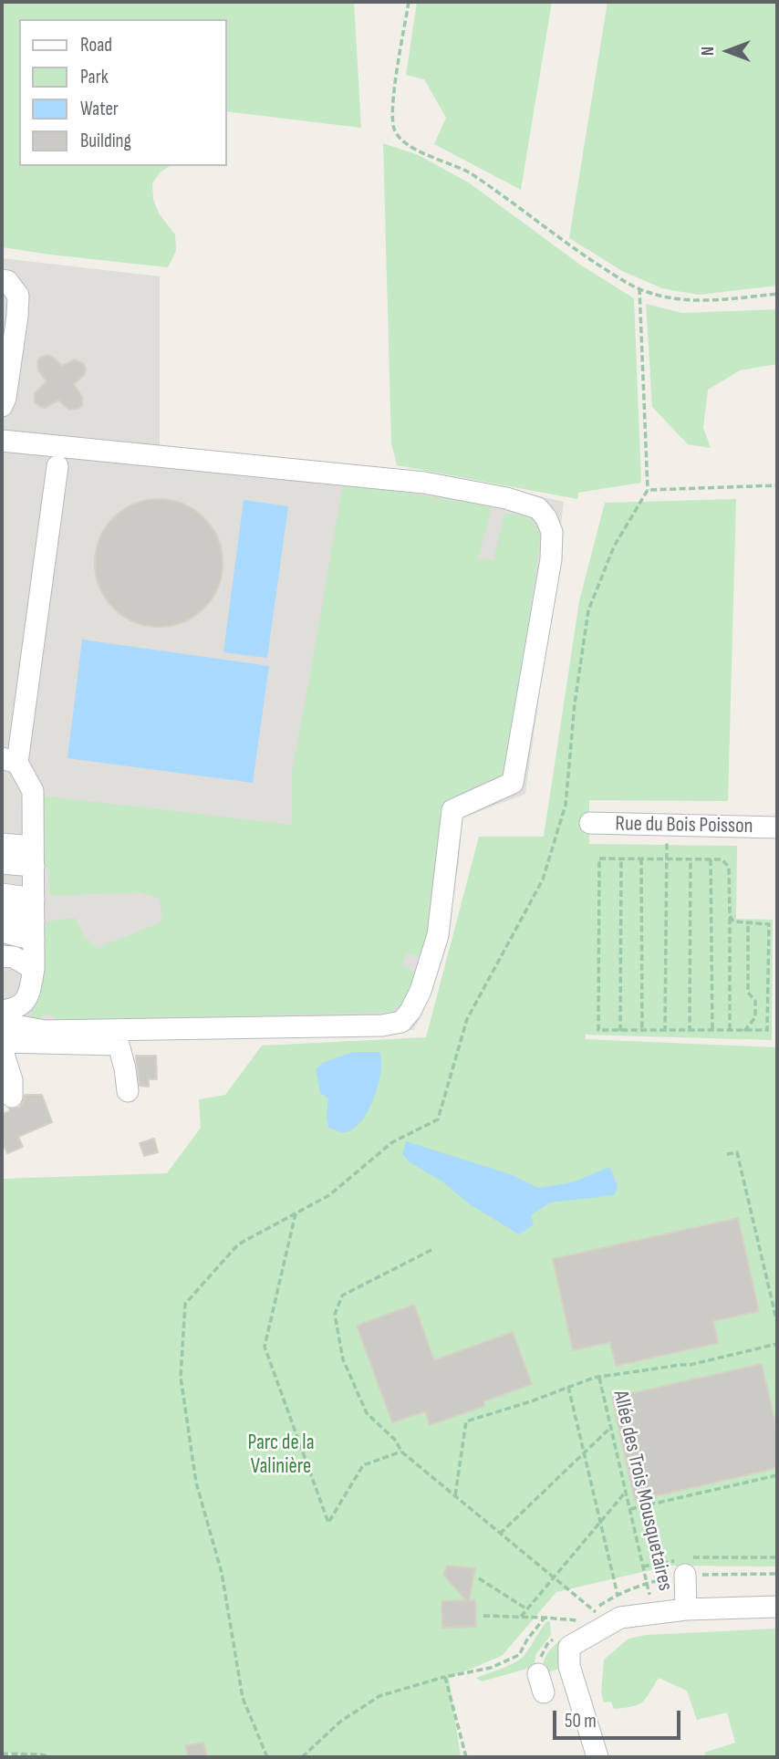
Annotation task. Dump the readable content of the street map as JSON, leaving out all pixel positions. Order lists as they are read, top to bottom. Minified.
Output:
{"streets":{"street":["Rue du Bois Poisson"],"path":["Allée des Trois Mousquetaires"]},"parks":["Parc de la Valinière"],"legend":["Road","Park","Water","Building"],"scale_bar":"50 m","north":"left"}
